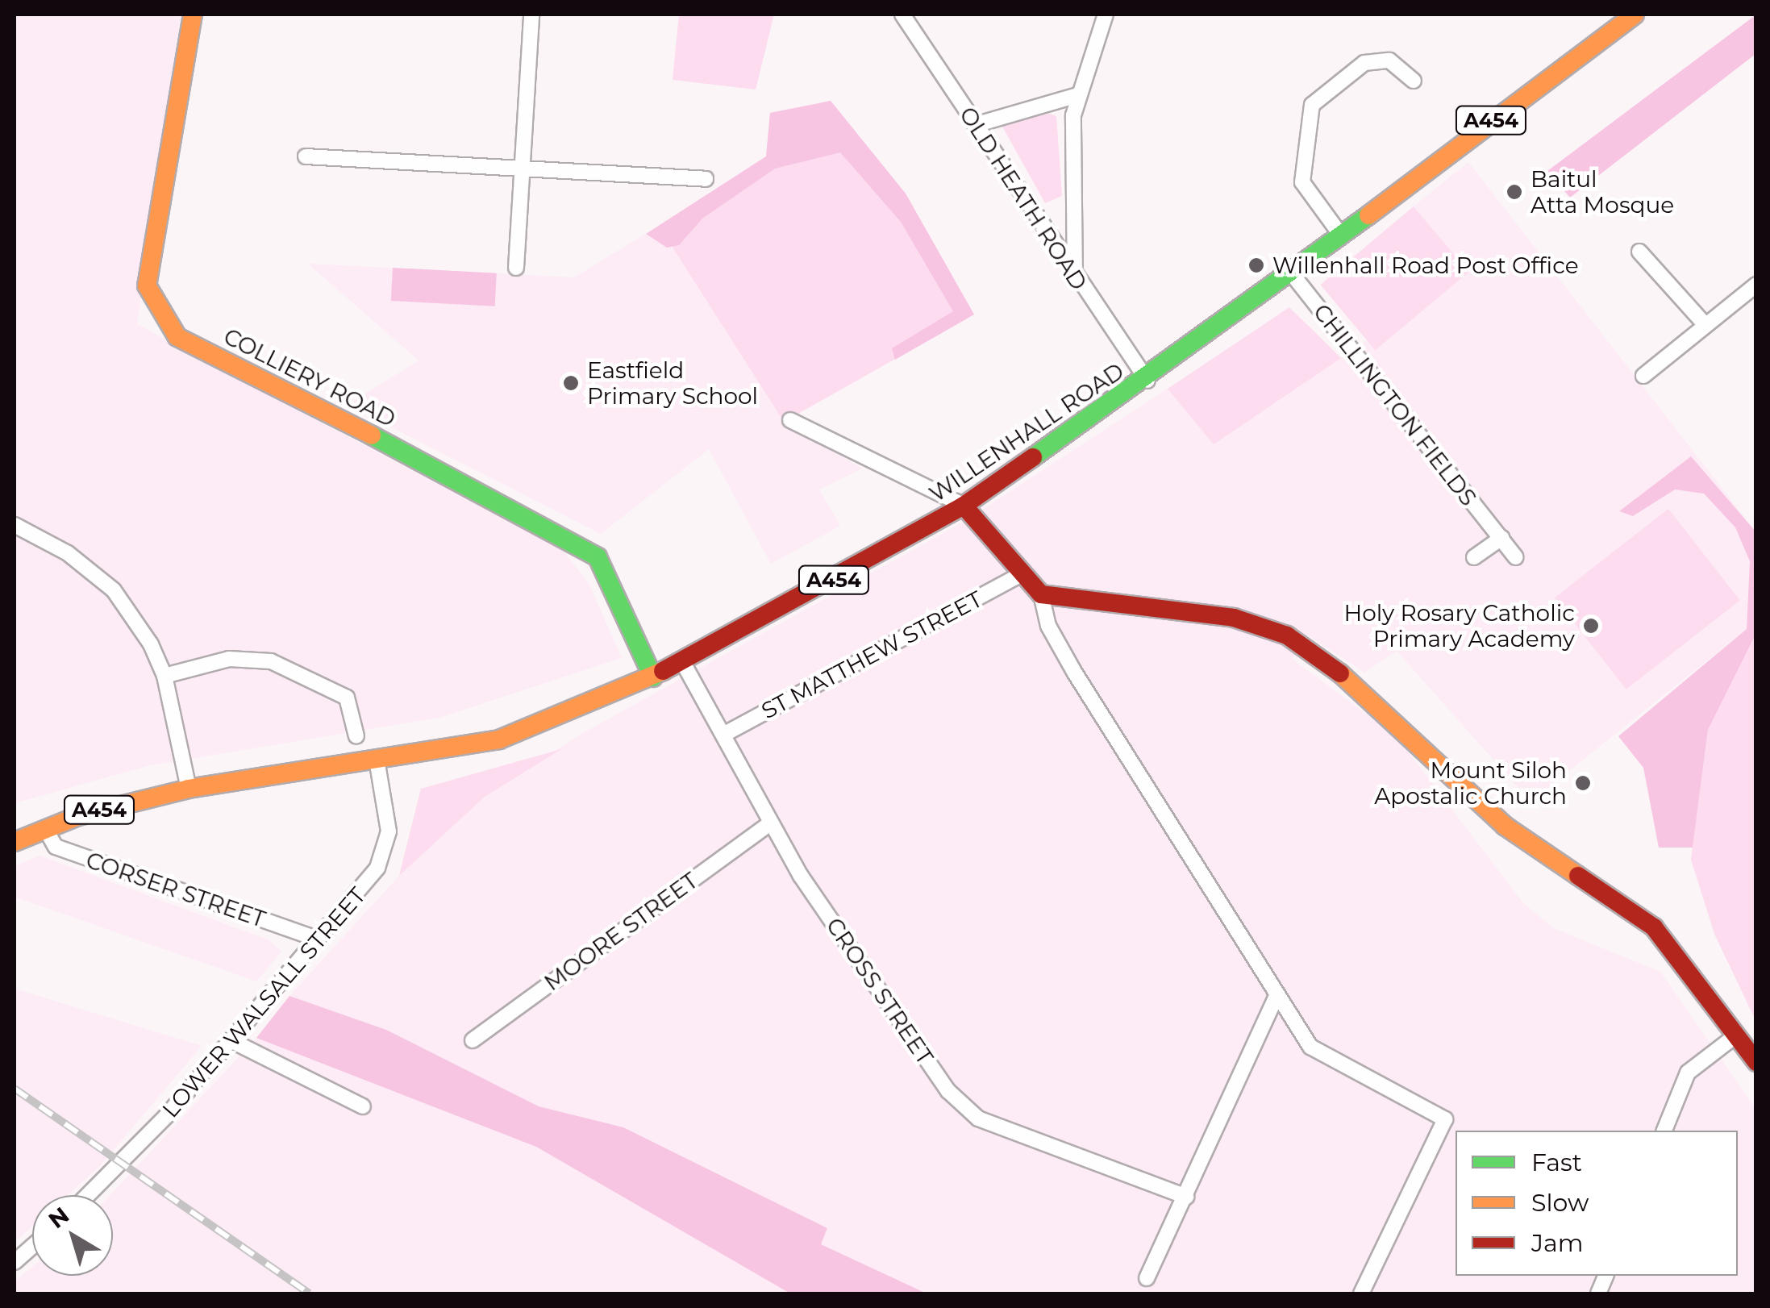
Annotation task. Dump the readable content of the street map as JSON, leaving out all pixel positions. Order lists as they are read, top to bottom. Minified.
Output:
{"streets":{"main road":["A454","COLLIERY ROAD","WILLENHALL ROAD"],"street":["OLD HEATH ROAD","CHILLINGTON FIELDS","ST MATTHEW STREET","CORSER STREET","MOORE STREET","CROSS STREET","LOWER WALSALL STREET"]},"crossings":[["A454","WILLENHALL ROAD"],["A454","CORSER STREET"],["A454","LOWER WALSALL STREET"],["OLD HEATH ROAD","WILLENHALL ROAD"],["COLLIERY ROAD","WILLENHALL ROAD"],["CHILLINGTON FIELDS","WILLENHALL ROAD"],["WILLENHALL ROAD","CROSS STREET"],["WILLENHALL ROAD","LOWER WALSALL STREET"],["ST MATTHEW STREET","CROSS STREET"],["CORSER STREET","LOWER WALSALL STREET"],["MOORE STREET","CROSS STREET"]],"places":["Baitul Atta Mosque","Willenhall Road Post Office","Eastfield Primary School","Holy Rosary Catholic Primary Academy","Mount Siloh Apostalic Church"],"legend":["Fast","Slow","Jam"],"north":"top left"}
